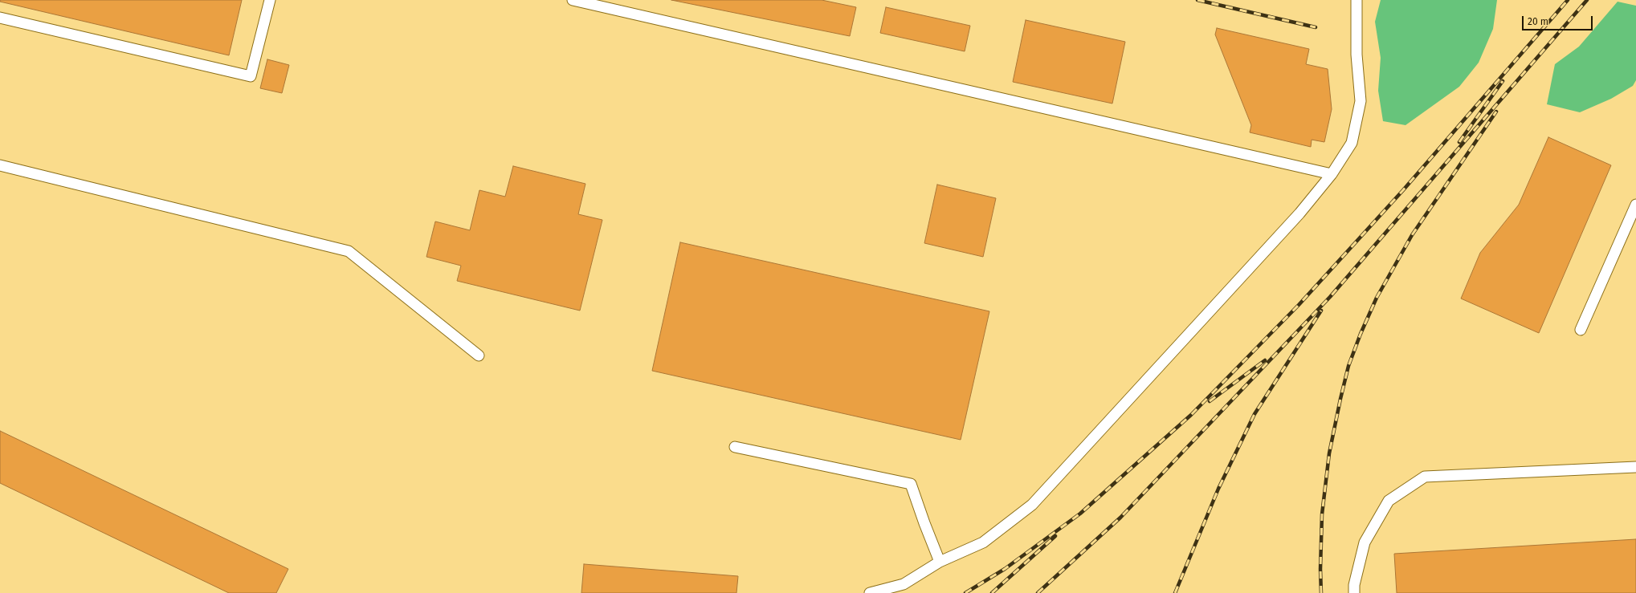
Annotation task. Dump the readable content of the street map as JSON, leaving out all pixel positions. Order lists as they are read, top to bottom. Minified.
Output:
{"scale_bar":"20 m"}
